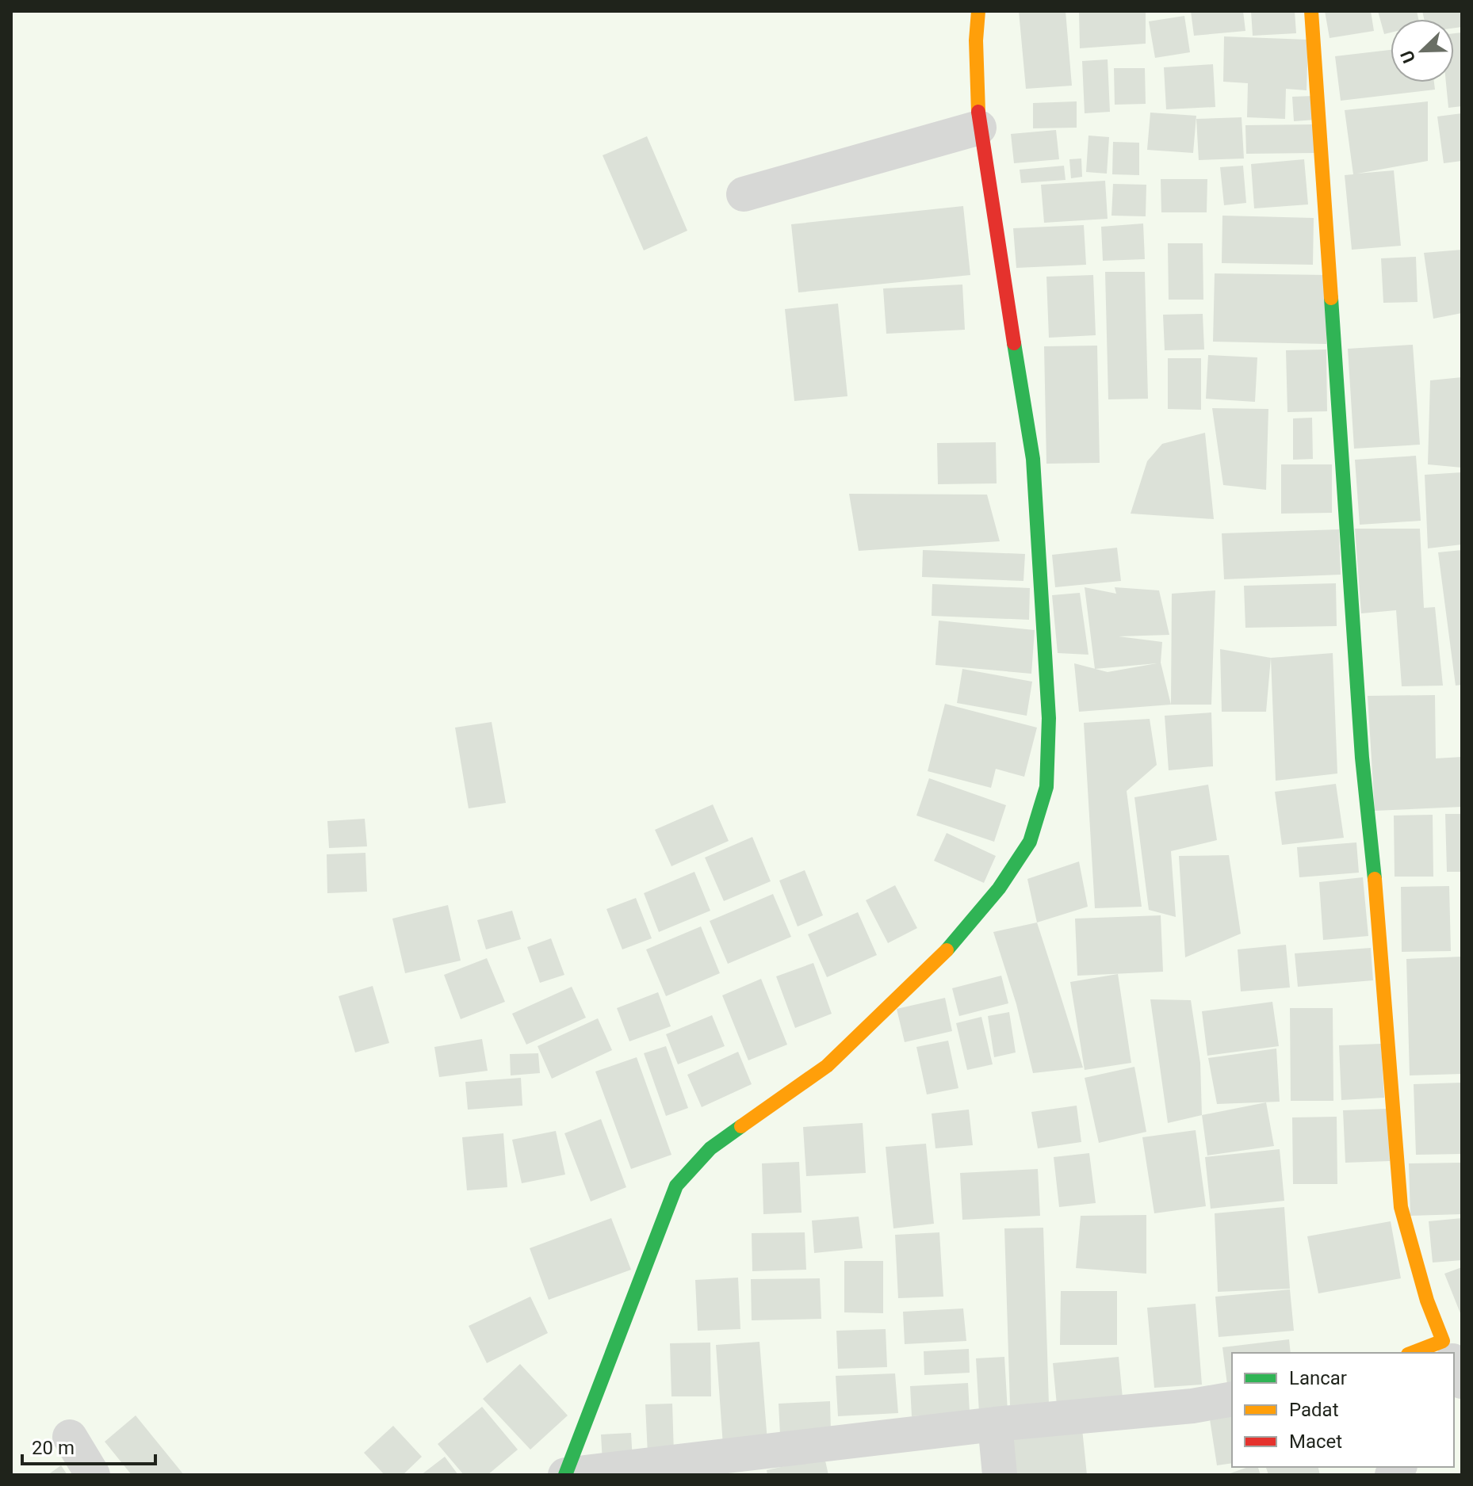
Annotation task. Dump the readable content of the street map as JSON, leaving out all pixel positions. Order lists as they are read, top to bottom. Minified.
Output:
{"legend":["Lancar","Padat","Macet"],"scale_bar":"20 m","north":"bottom left"}
